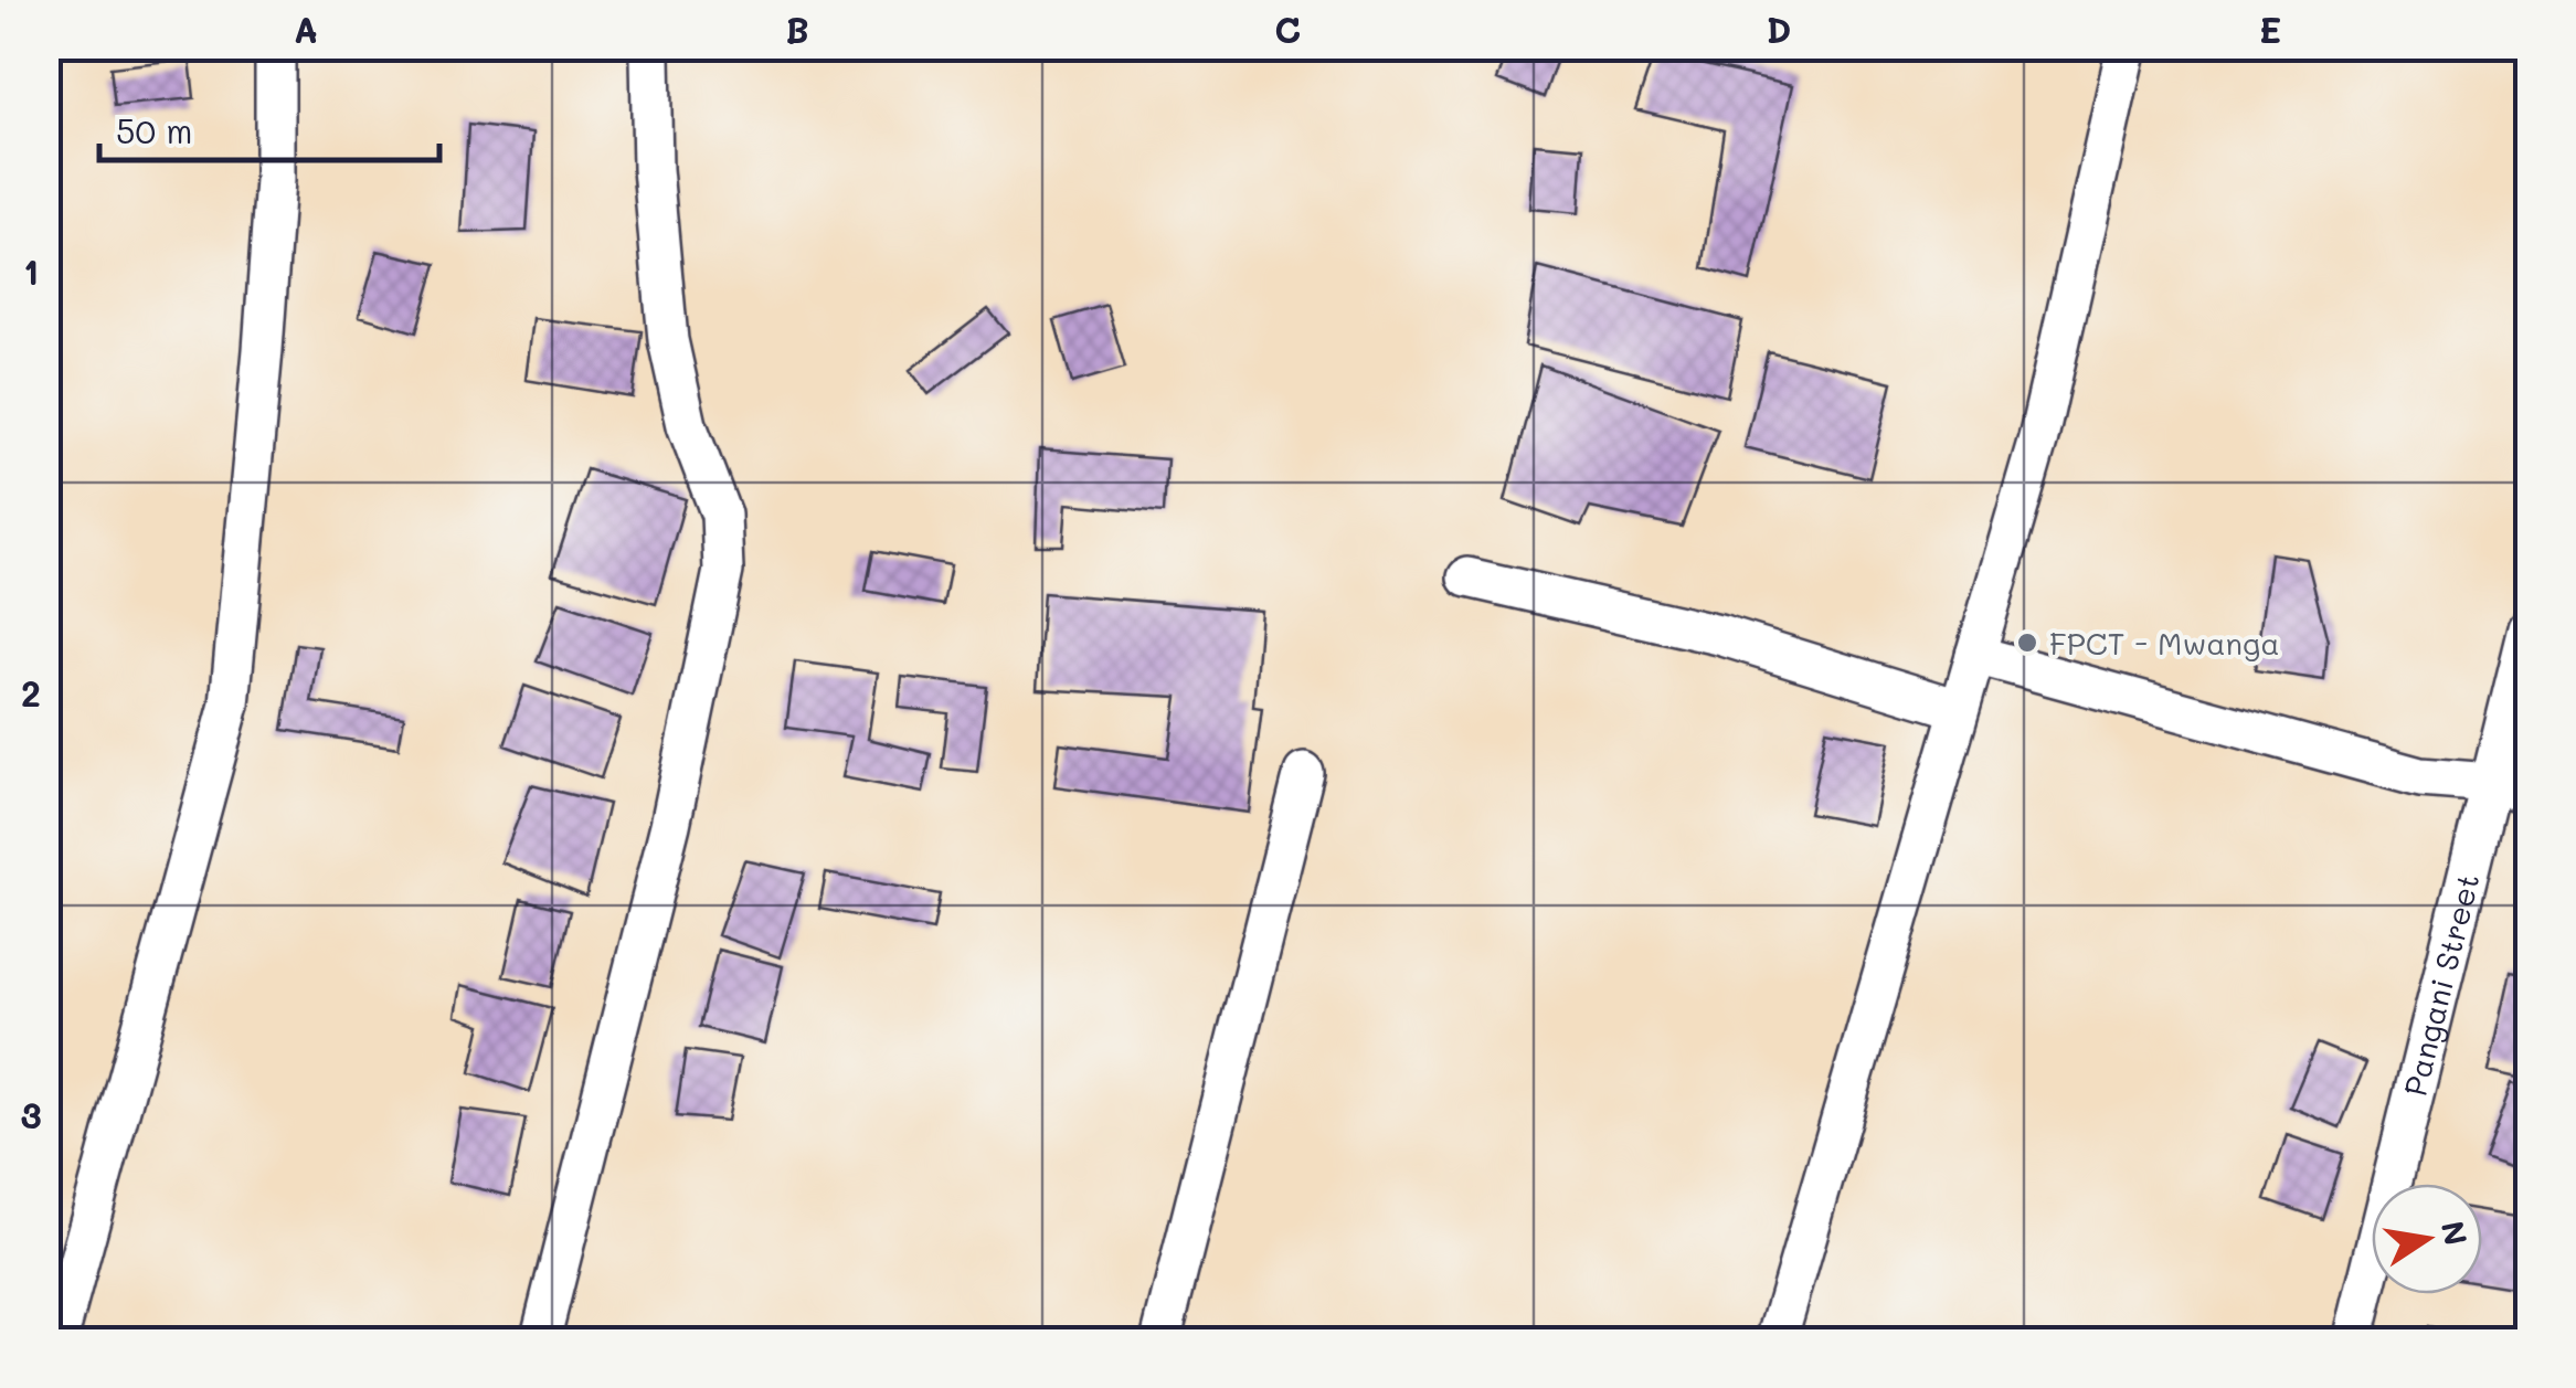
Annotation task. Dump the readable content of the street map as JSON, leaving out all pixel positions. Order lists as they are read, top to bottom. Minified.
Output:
{"streets":{"street":["Pangani Street"]},"places":["FPCT - Mwanga"],"scale_bar":"50 m","north":"right","grid":{"columns":["A","B","C","D","E"],"rows":["1","2","3"]}}
